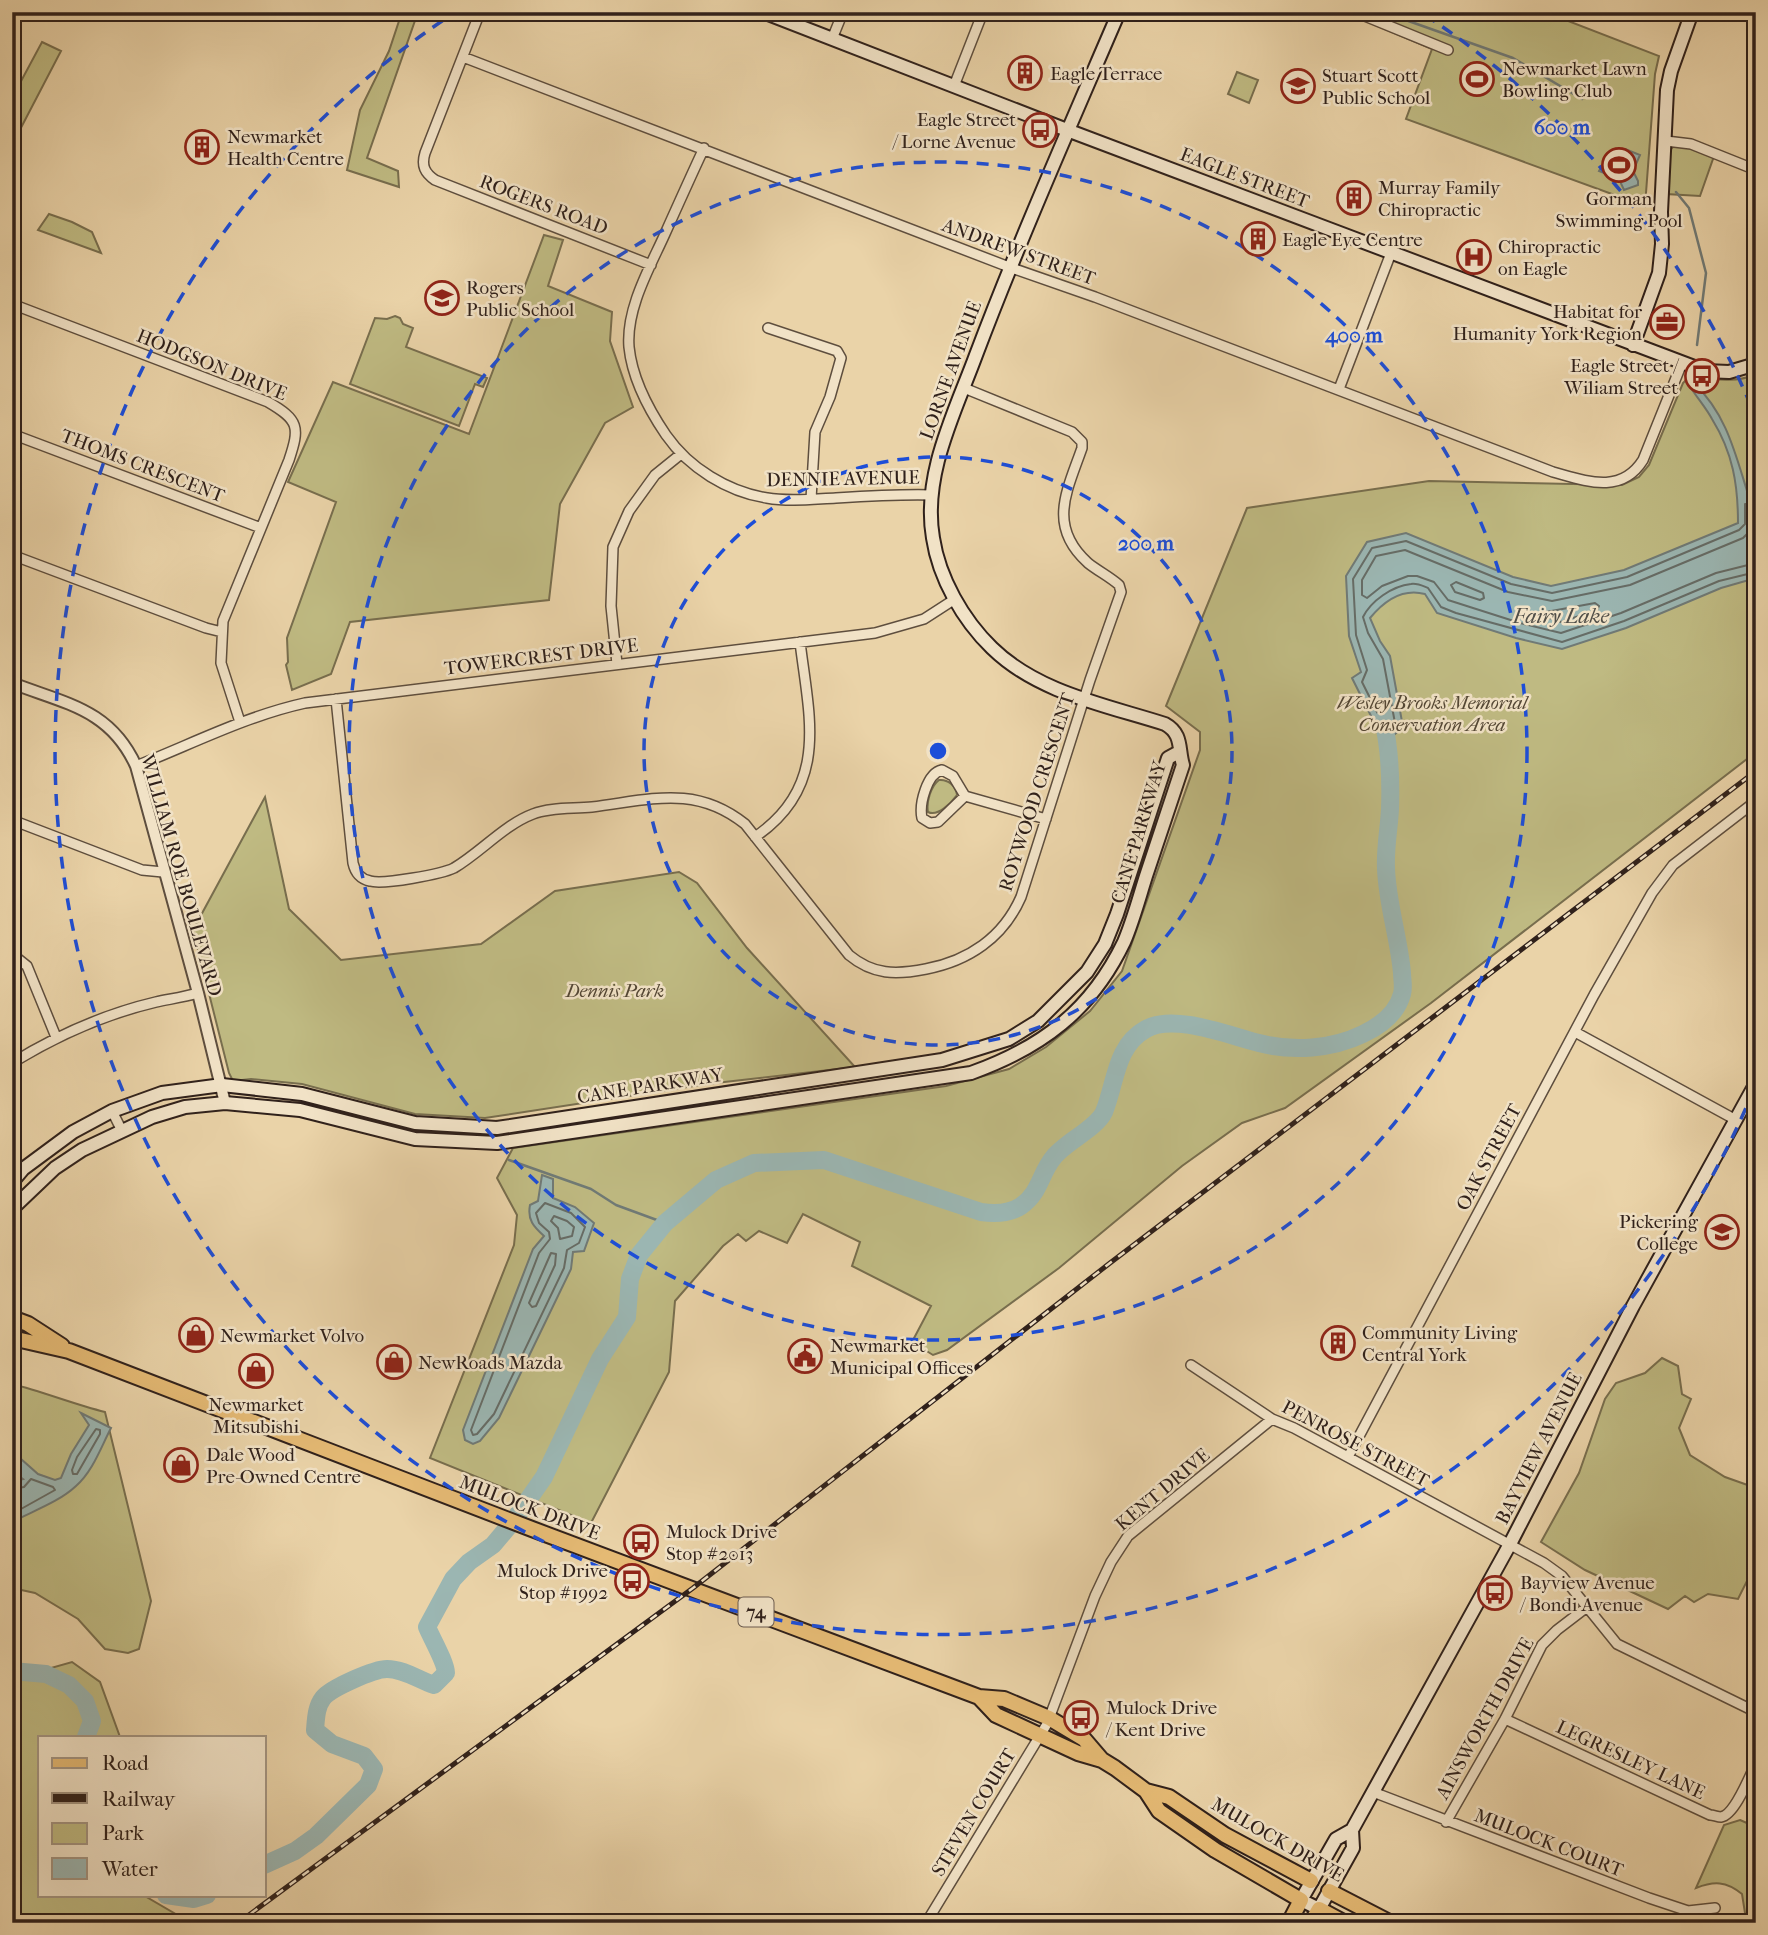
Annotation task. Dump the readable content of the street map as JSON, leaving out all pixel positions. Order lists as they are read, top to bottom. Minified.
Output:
{"streets":{"main road":["EAGLE STREET","LORNE AVENUE","CANE PARKWAY","BAYVIEW AVENUE","MULOCK DRIVE","74"],"street":["ROGERS ROAD","ANDREW STREET","HODGSON DRIVE","THOMS CRESCENT","DENNIE AVENUE","TOWERCREST DRIVE","ROYWOOD CRESCENT","WILLIAM ROE BOULEVARD","OAK STREET","PENROSE STREET","KENT DRIVE","AINSWORTH DRIVE","LEGRESLEY LANE","STEVEN COURT","MULOCK COURT"]},"crossings":[["EAGLE STREET","ANDREW STREET"],["EAGLE STREET","LORNE AVENUE"],["ROGERS ROAD","ANDREW STREET"],["ROGERS ROAD","DENNIE AVENUE"],["ANDREW STREET","LORNE AVENUE"],["ANDREW STREET","DENNIE AVENUE"],["HODGSON DRIVE","THOMS CRESCENT"],["HODGSON DRIVE","TOWERCREST DRIVE"],["LORNE AVENUE","DENNIE AVENUE"],["LORNE AVENUE","TOWERCREST DRIVE"],["LORNE AVENUE","ROYWOOD CRESCENT"],["LORNE AVENUE","CANE PARKWAY"],["TOWERCREST DRIVE","ROYWOOD CRESCENT"],["TOWERCREST DRIVE","WILLIAM ROE BOULEVARD"],["CANE PARKWAY","WILLIAM ROE BOULEVARD"],["OAK STREET","PENROSE STREET"],["PENROSE STREET","BAYVIEW AVENUE"],["PENROSE STREET","KENT DRIVE"],["PENROSE STREET","AINSWORTH DRIVE"],["BAYVIEW AVENUE","MULOCK DRIVE"],["BAYVIEW AVENUE","MULOCK COURT"],["KENT DRIVE","MULOCK DRIVE"],["KENT DRIVE","STEVEN COURT"],["MULOCK DRIVE","STEVEN COURT"],["AINSWORTH DRIVE","LEGRESLEY LANE"],["AINSWORTH DRIVE","MULOCK COURT"]],"water":["Fairy Lake"],"parks":["Wesley Brooks Memorial Conservation Area","Dennis Park"],"places":{"building":["Eagle Terrace","Newmarket Health Centre","Murray Family Chiropractic","Eagle Eye Centre","Community Living Central York"],"sports":["Newmarket Lawn Bowling Club","Gorman Swimming Pool"],"school or university":["Stuart Scott Public School","Rogers Public School","Pickering College"],"bus stop":["Eagle Street / Lorne Avenue","Eagle Street / Wiliam Street","Mulock Drive Stop #2013","Mulock Drive Stop #1992","Bayview Avenue / Bondi Avenue","Mulock Drive / Kent Drive"],"hospital":["Chiropractic on Eagle"],"office":["Habitat for Humanity York Region"],"shop":["Newmarket Volvo","NewRoads Mazda","Newmarket Mitsubishi","Dale Wood Pre-Owned Centre"],"public building":["Newmarket Municipal Offices"]},"legend":["Road","Railway","Park","Water"],"rings":["600 m","400 m","200 m"]}
